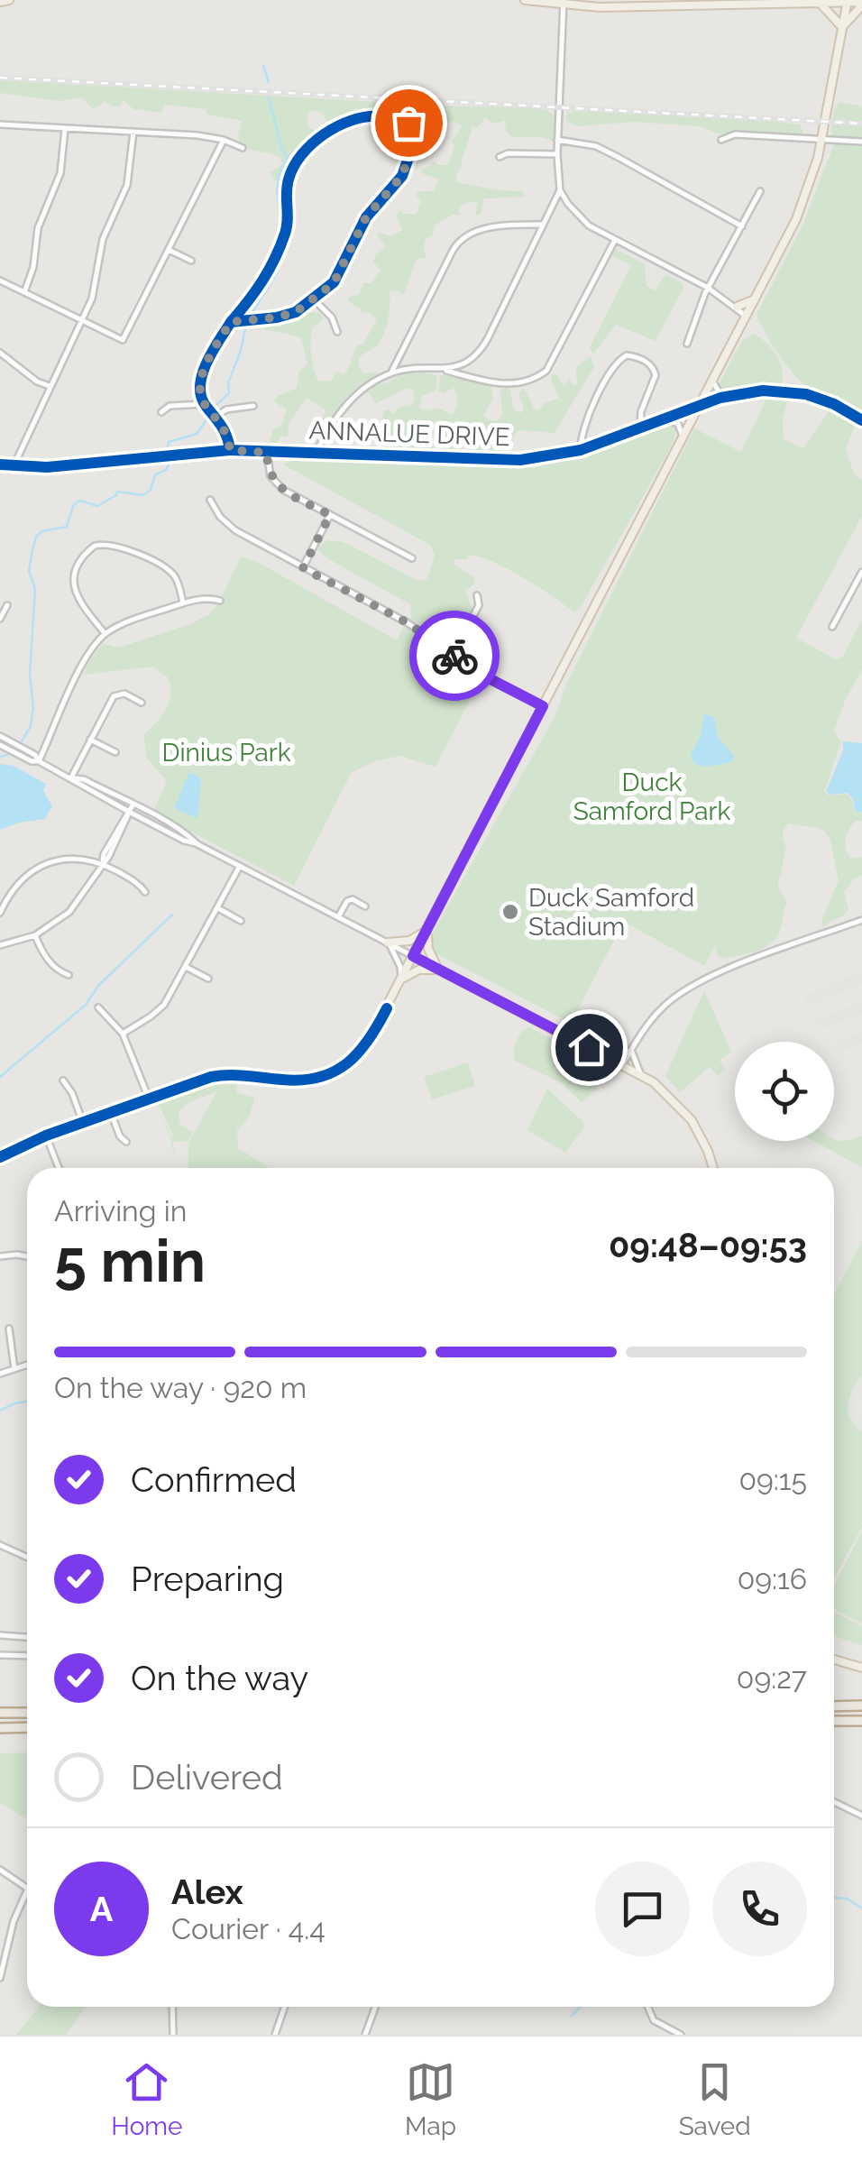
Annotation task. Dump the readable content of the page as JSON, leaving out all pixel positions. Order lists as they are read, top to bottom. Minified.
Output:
{"streets":{"street":["ANNALUE DRIVE"]},"parks":["Dinius Park","Duck Samford Park"],"places":["Duck Samford Stadium"],"page":{"heading":["5 min","Arriving in","09:48–09:53"],"panel":["Alex","Courier · 4.4"],"bar":"On the way · 920 m","list":[["Confirmed","09:15"],["Preparing","09:16"],["On the way","09:27"],"Delivered"],"round":"A","tabs":["Home","Map","Saved"]}}
